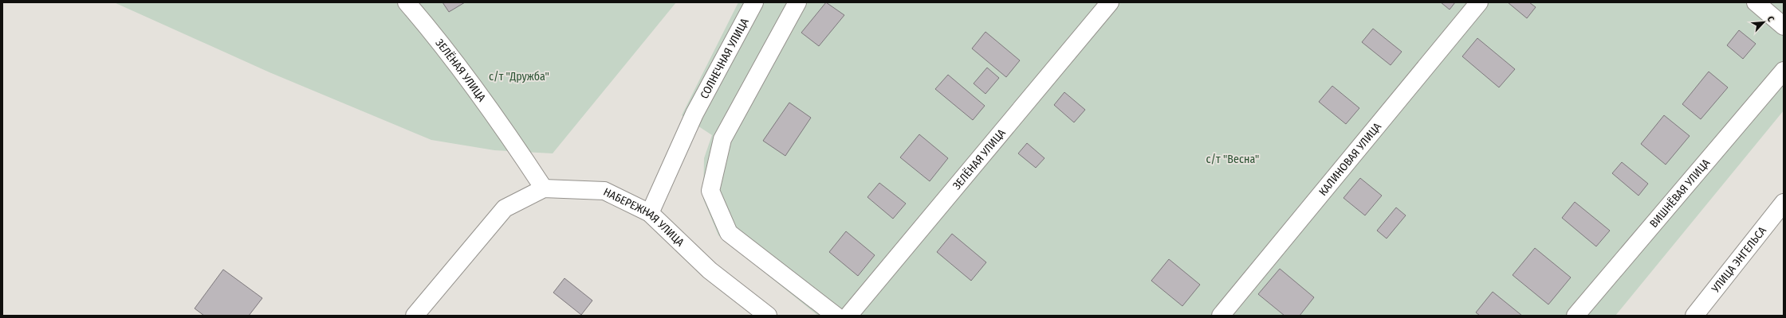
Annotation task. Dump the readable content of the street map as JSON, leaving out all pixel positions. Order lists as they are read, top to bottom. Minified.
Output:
{"streets":{"street":["СОЛНЕЧНАЯ УЛИЦА","ЗЕЛЁНАЯ УЛИЦА","КАЛИНОВАЯ УЛИЦА","ВИШНЁВАЯ УЛИЦА","НАБЕРЕЖНАЯ УЛИЦА","УЛИЦА ЭНГЕЛЬСА"]},"crossings":[["СОЛНЕЧНАЯ УЛИЦА","НАБЕРЕЖНАЯ УЛИЦА"],["ЗЕЛЁНАЯ УЛИЦА","НАБЕРЕЖНАЯ УЛИЦА"]],"parks":["с/т \"Дружба\"","с/т \"Весна\""],"north":"top right"}
